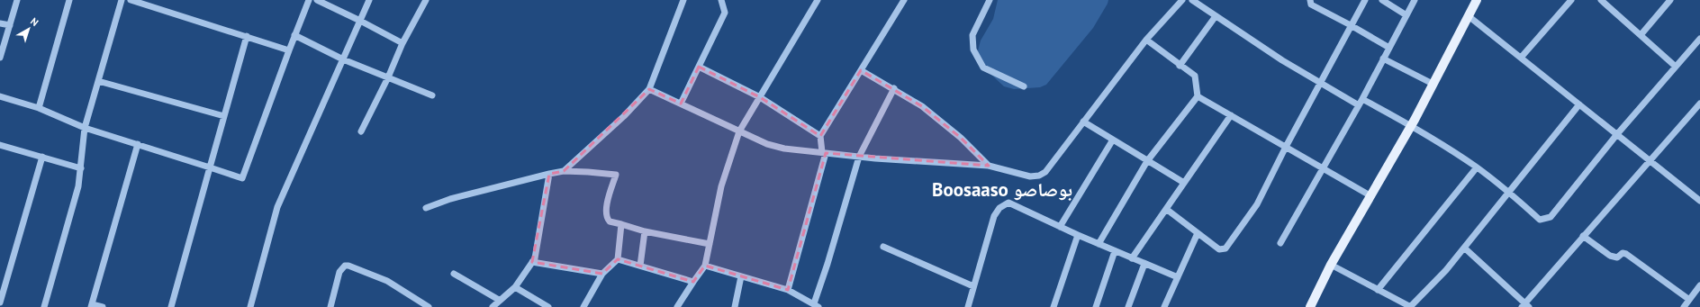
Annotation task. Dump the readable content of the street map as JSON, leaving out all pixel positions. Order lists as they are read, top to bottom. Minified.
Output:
{"districts":["Boosaaso بوصاصو"],"north":"top right"}
